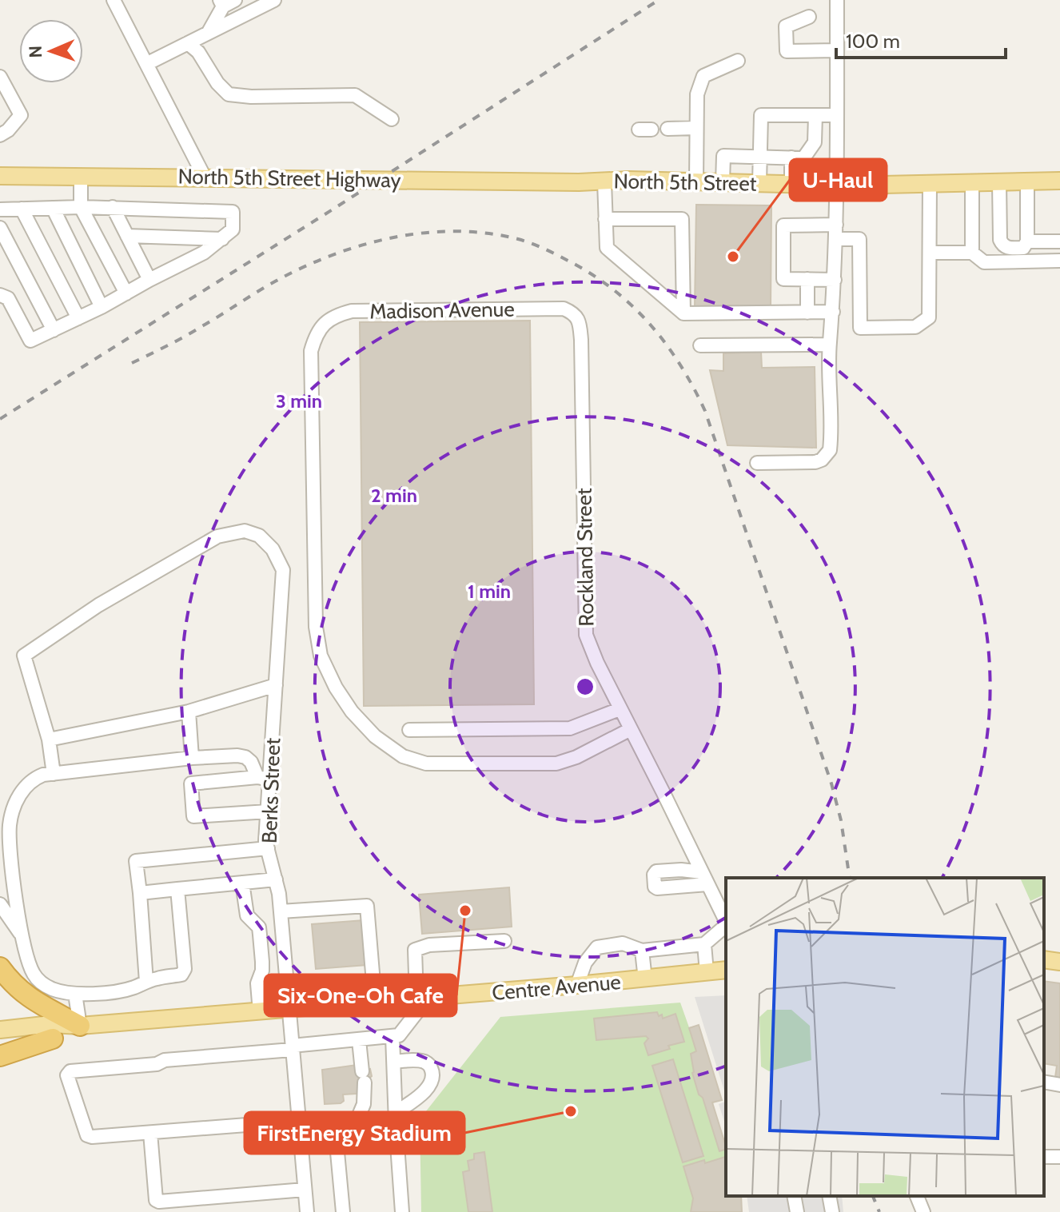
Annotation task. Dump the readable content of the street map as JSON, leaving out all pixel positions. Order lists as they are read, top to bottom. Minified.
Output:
{"streets":{"main road":["North 5th Street Highway","North 5th Street","Centre Avenue"],"street":["Madison Avenue","Rockland Street","Berks Street"]},"crossings":[["North 5th Street Highway","North 5th Street"],["Madison Avenue","Rockland Street"],["Berks Street","Centre Avenue"]],"places":["U-Haul","Six-One-Oh Cafe","FirstEnergy Stadium"],"scale_bar":"100 m","north":"left","rings":["3 min","2 min","1 min"]}
